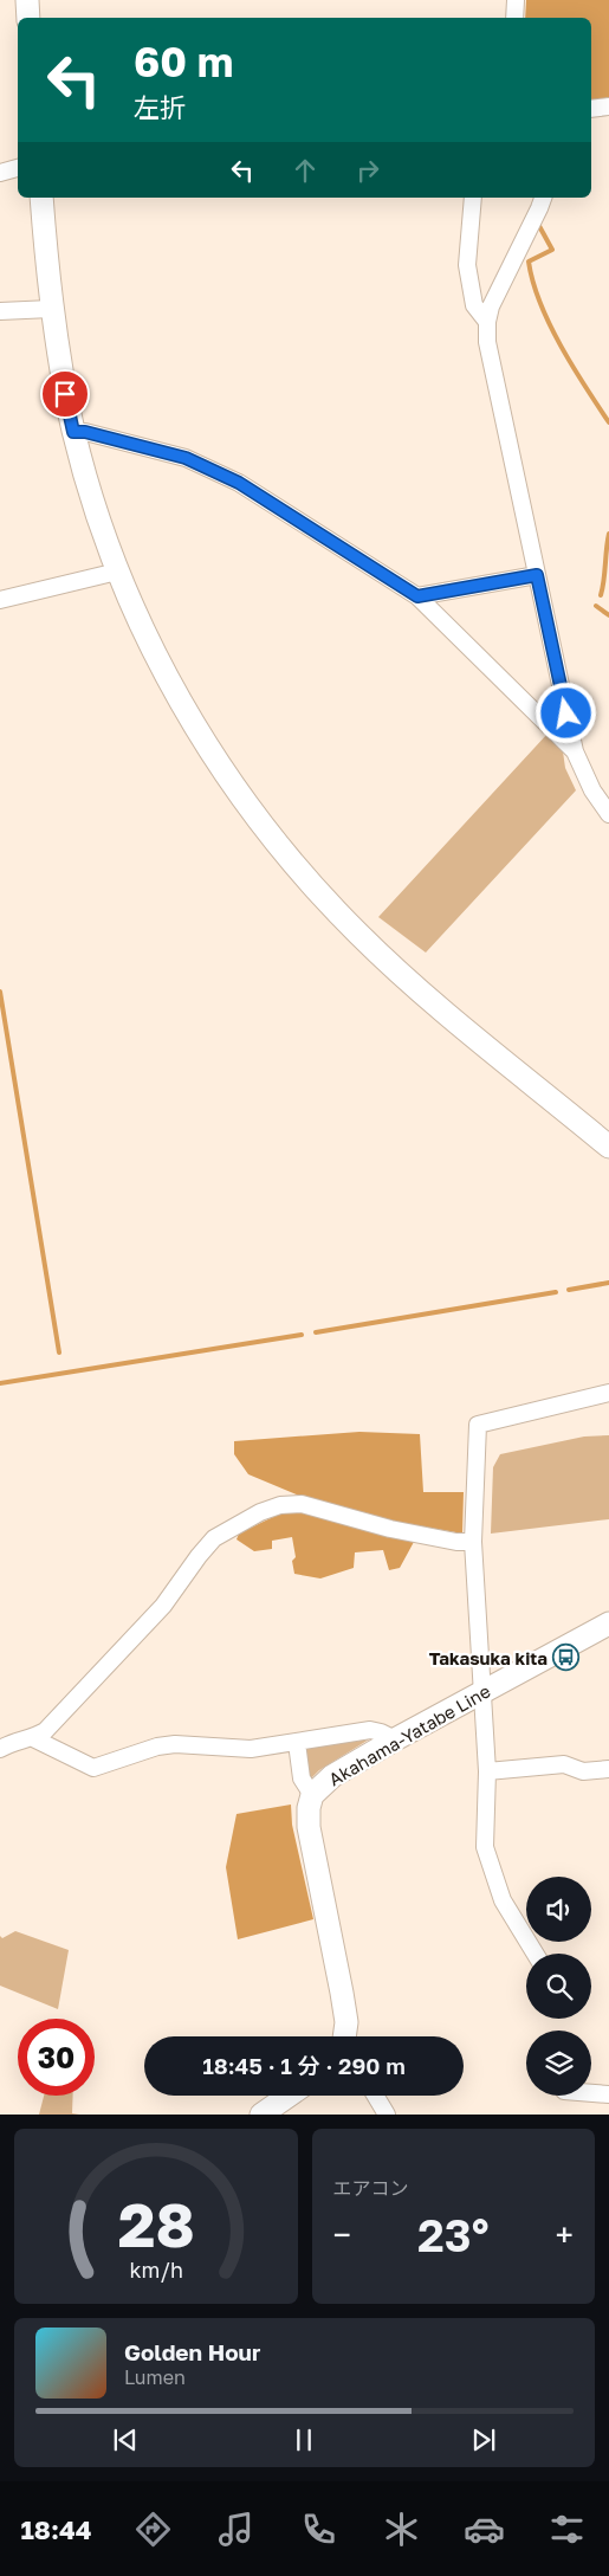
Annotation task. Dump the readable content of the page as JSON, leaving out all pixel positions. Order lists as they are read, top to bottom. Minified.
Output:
{"streets":{"street":["Akahama-Yatabe Line"]},"places":{"bus stop":["Takasuka kita"]},"page":{"turn":["60 m","左折"],"limit":"30","trip":"18:45 · 1 分 · 290 m","tile":"エアコン","heat":["−","23°","+"],"song":["Golden Hour","Lumen"],"tabs":"18:44","gauge":["28","km/h"]}}
